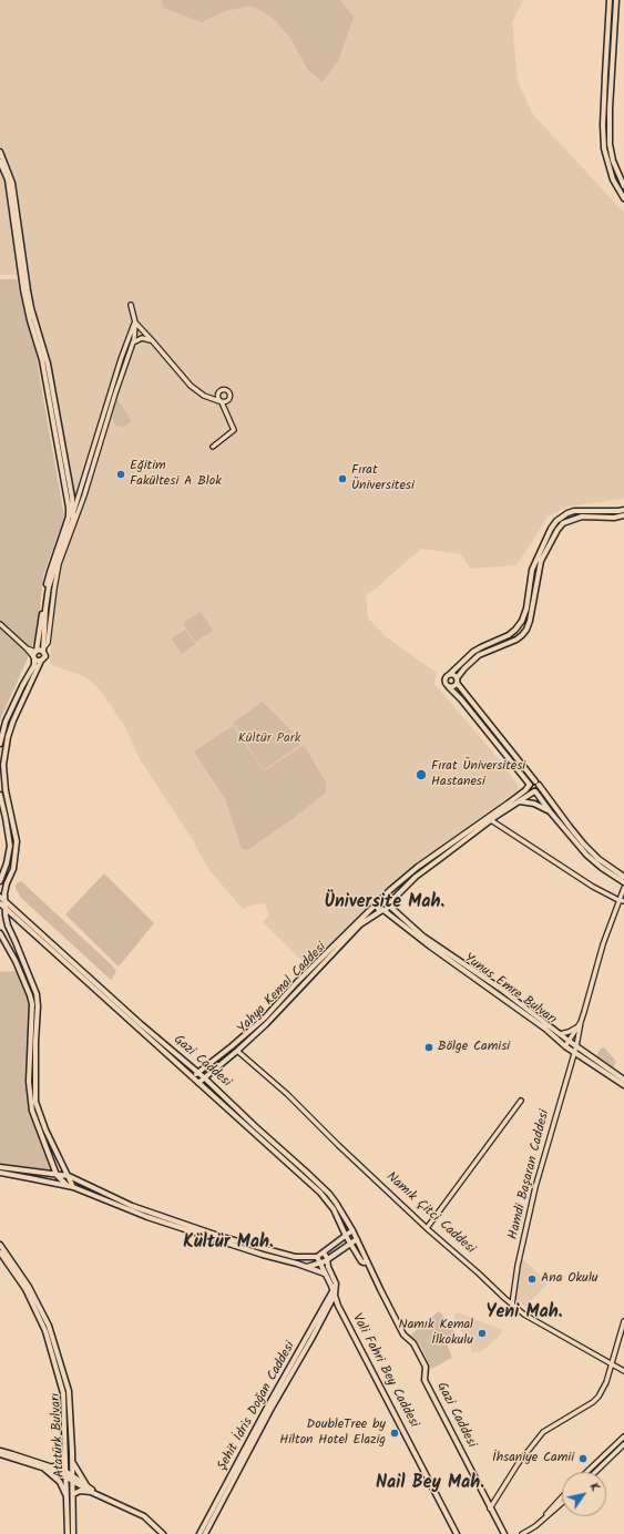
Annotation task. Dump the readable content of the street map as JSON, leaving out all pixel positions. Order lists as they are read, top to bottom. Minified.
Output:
{"streets":{"main road":["Yahya Kemal Caddesi","Yunus Emre Bulvarı","Gazi Caddesi","Vali Fahri Bey Caddesi","Şehit İdris Doğan Caddesi","Atatürk Bulvarı"],"street":["Hamdi Başaran Caddesi","Namık Çitci Caddesi"]},"crossings":[["Yahya Kemal Caddesi","Yunus Emre Bulvarı"],["Yahya Kemal Caddesi","Gazi Caddesi"],["Yahya Kemal Caddesi","Namık Çitci Caddesi"],["Yunus Emre Bulvarı","Hamdi Başaran Caddesi"],["Hamdi Başaran Caddesi","Namık Çitci Caddesi"],["Vali Fahri Bey Caddesi","Şehit İdris Doğan Caddesi"]],"districts":["Üniversite Mah.","Kültür Mah.","Yeni Mah.","Nail Bey Mah."],"parks":["Kültür Park"],"places":["Eğitim Fakültesi A Blok","Fırat Üniversitesi","Fırat Üniversitesi Hastanesi","Bölge Camisi","Ana Okulu","Namık Kemal İlkokulu","DoubleTree by Hilton Hotel Elazig","İhsaniye Camii"],"north":"top right"}
